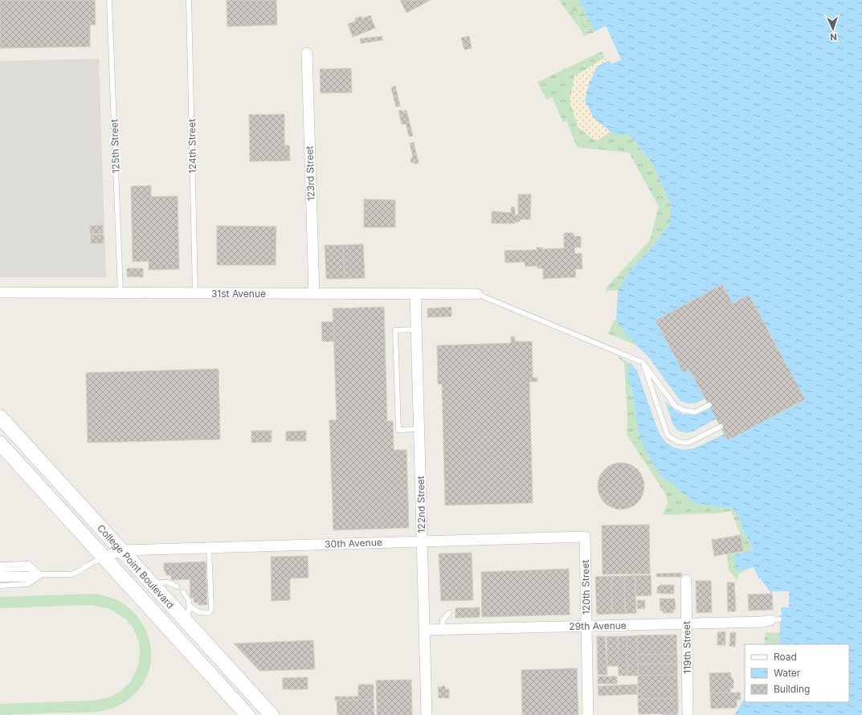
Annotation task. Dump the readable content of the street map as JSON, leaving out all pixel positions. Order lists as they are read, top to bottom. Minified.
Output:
{"streets":{"main road":["College Point Boulevard"],"street":["123rd Street","31st Avenue","122nd Street","30th Avenue","120th Street","29th Avenue","119th Street"],"lane":["125th Street","124th Street"]},"crossings":[["125th Street","31st Avenue"],["124th Street","31st Avenue"],["123rd Street","31st Avenue"],["31st Avenue","122nd Street"],["122nd Street","30th Avenue"],["122nd Street","29th Avenue"],["30th Avenue","College Point Boulevard"],["30th Avenue","120th Street"],["120th Street","29th Avenue"],["29th Avenue","119th Street"]],"legend":["Road","Water","Building"],"north":"bottom"}
